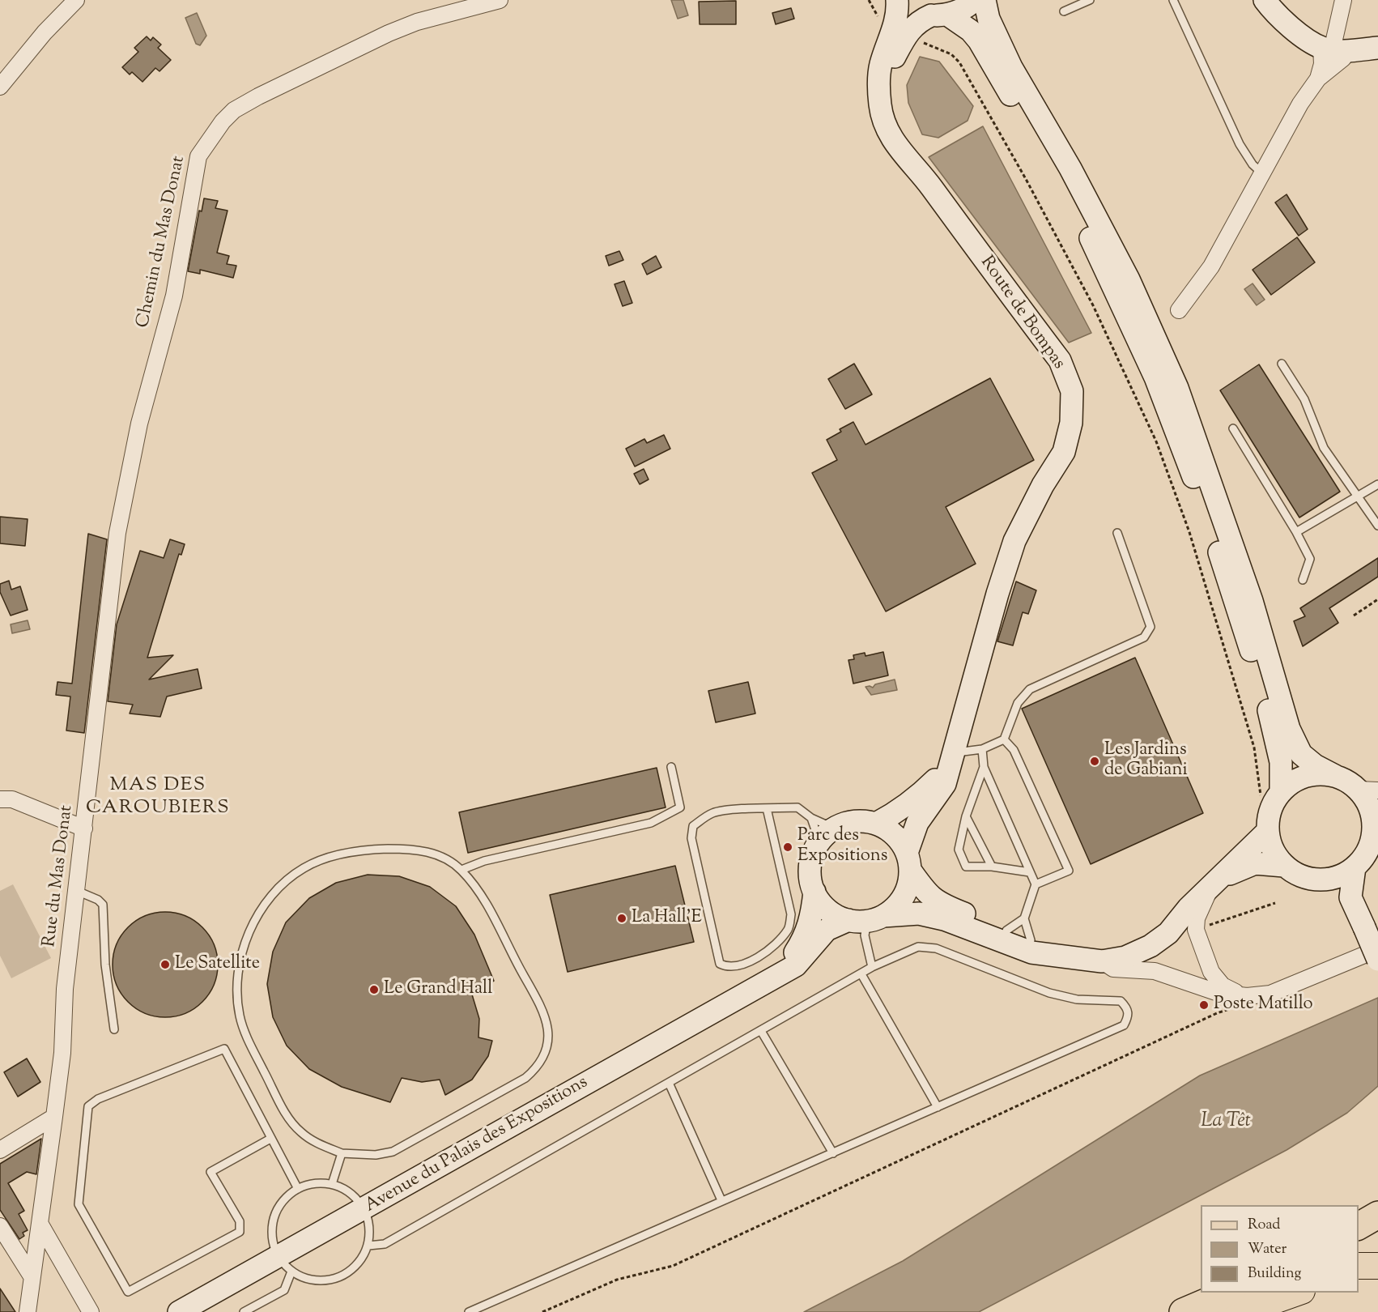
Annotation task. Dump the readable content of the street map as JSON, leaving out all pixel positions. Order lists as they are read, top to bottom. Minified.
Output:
{"streets":{"main road":["Route de Bompas","Avenue du Palais des Expositions"],"street":["Chemin du Mas Donat","Rue du Mas Donat"]},"crossings":[["Chemin du Mas Donat","Rue du Mas Donat"],["Route de Bompas","Avenue du Palais des Expositions"]],"districts":["MAS DES CAROUBIERS"],"water":["La Têt"],"places":["Les Jardins de Gabiani","Parc des Expositions","La Hall'E","Le Satellite","Le Grand Hall","Poste Matillo"],"legend":["Road","Water","Building"]}
